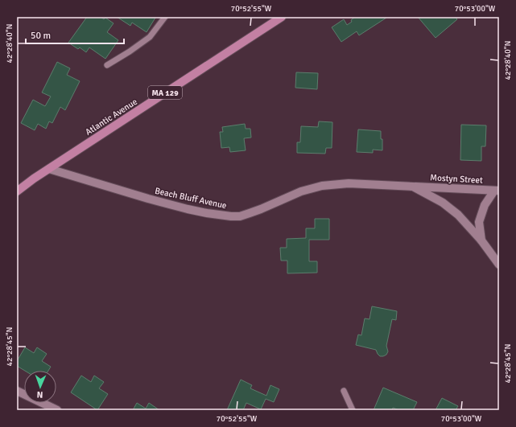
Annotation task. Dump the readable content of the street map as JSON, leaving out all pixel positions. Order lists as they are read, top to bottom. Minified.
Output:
{"streets":{"main road":["MA 129","Atlantic Avenue"],"street":["Mostyn Street","Beach Bluff Avenue"]},"crossings":[["Atlantic Avenue","Beach Bluff Avenue"],["Mostyn Street","Beach Bluff Avenue"]],"scale_bar":"50 m","north":"bottom","coordinates":["70°52'55\"W","70°53'00\"W","42°28'40\"N","42°28'45\"N"]}
